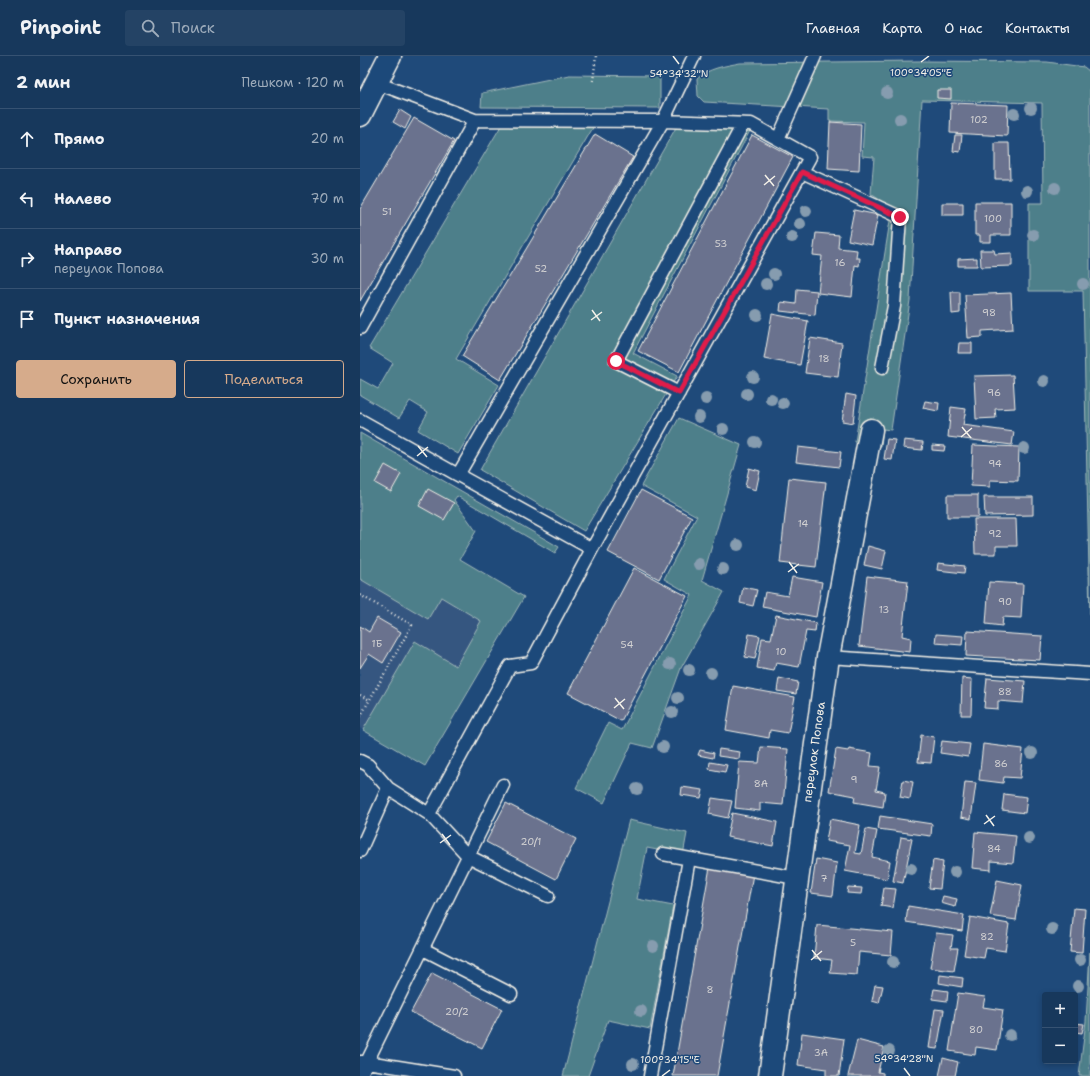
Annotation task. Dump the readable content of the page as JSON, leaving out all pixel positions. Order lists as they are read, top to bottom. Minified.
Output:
{"streets":{"street":["переулок Попова"]},"house_numbers":["102","51","100","53","16","52","98","18","96","94","14","92","90","13","1Б","54","10","88","86","9","8А","20/1","84","7","82","5","8","20/2","80","3А"],"page":{"header":"Pinpoint","search":"Поиск","nav":["Главная","Карта","О нас","Контакты"],"heading":["2 мин","Пешком · 120 m"],"list":[["Прямо","20 m"],["Налево","70 m"],["Направо","переулок Попова","30 m"],"Пункт назначения"],"buttons":["Сохранить","Поделиться"],"map_buttons":["+","−"]},"coordinates":["100°34'05\"E","54°34'32\"N","54°34'28\"N","100°34'15\"E"]}
